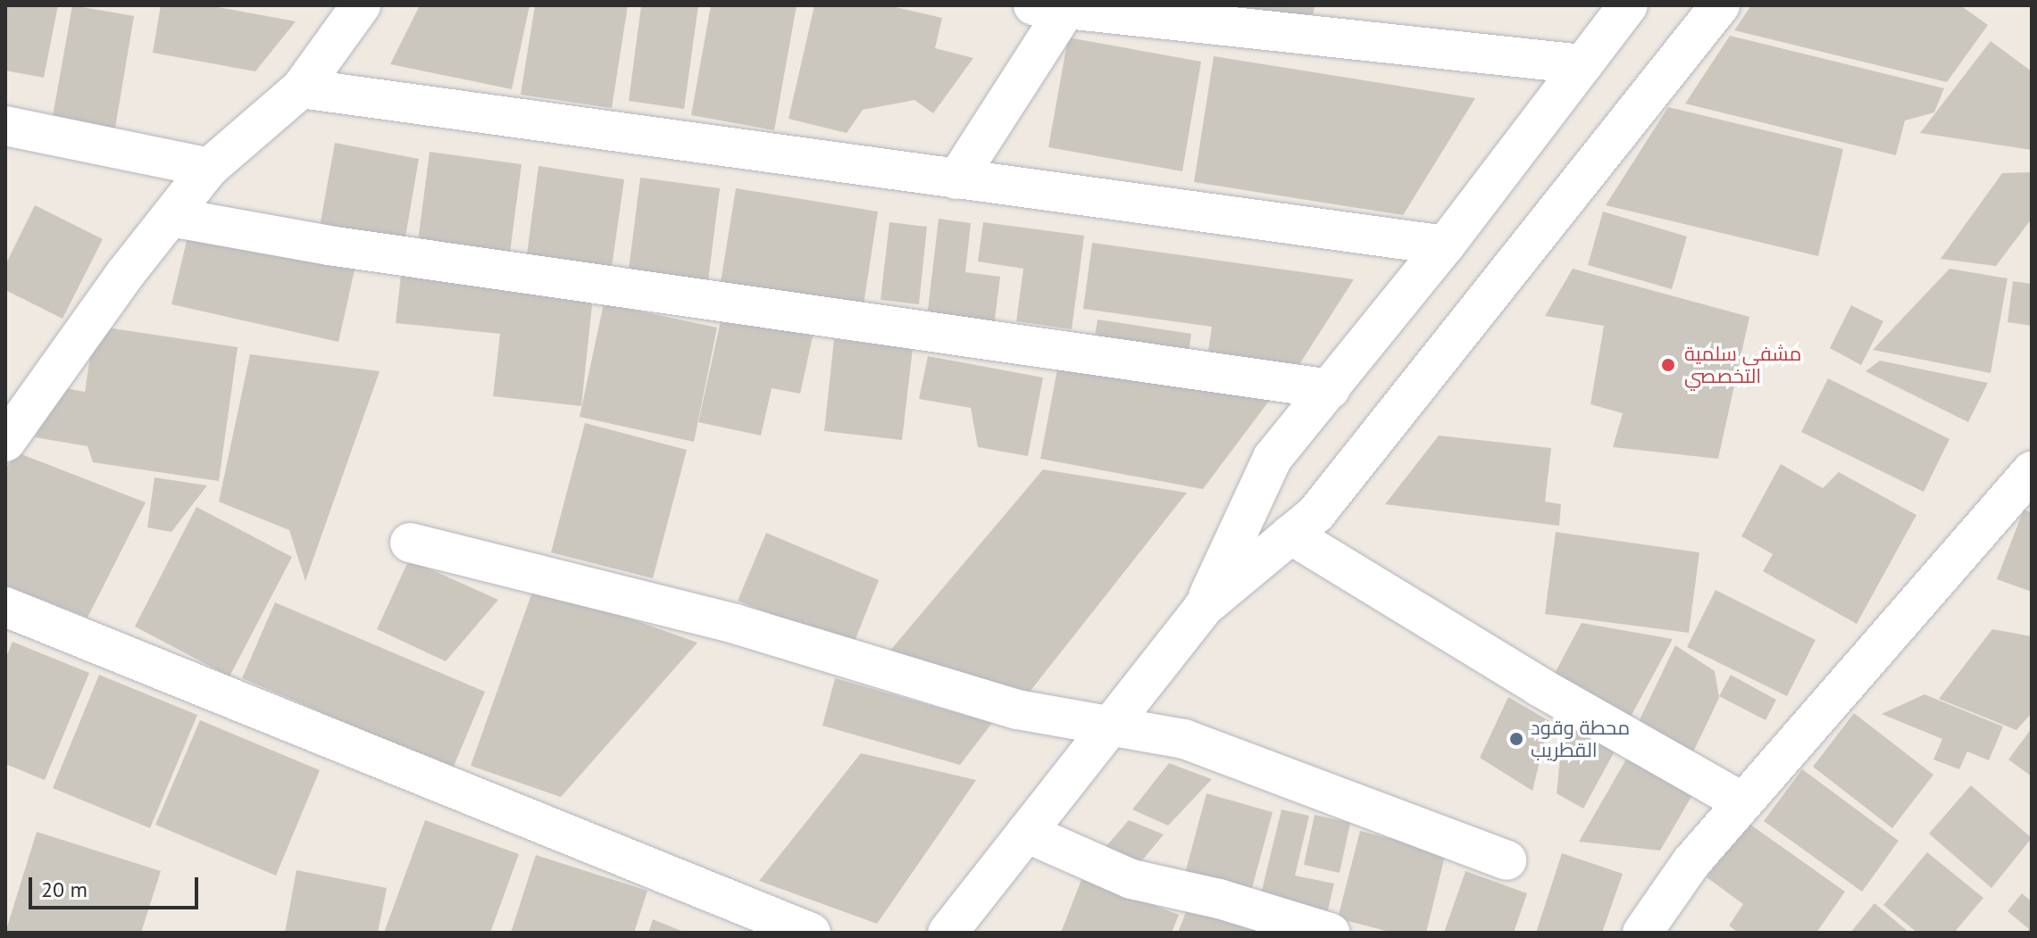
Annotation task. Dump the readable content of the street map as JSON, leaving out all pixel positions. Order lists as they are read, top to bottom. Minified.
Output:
{"places":["مشفى سلمية التخصصي","محطة وقود القطريب"],"scale_bar":"20 m"}
